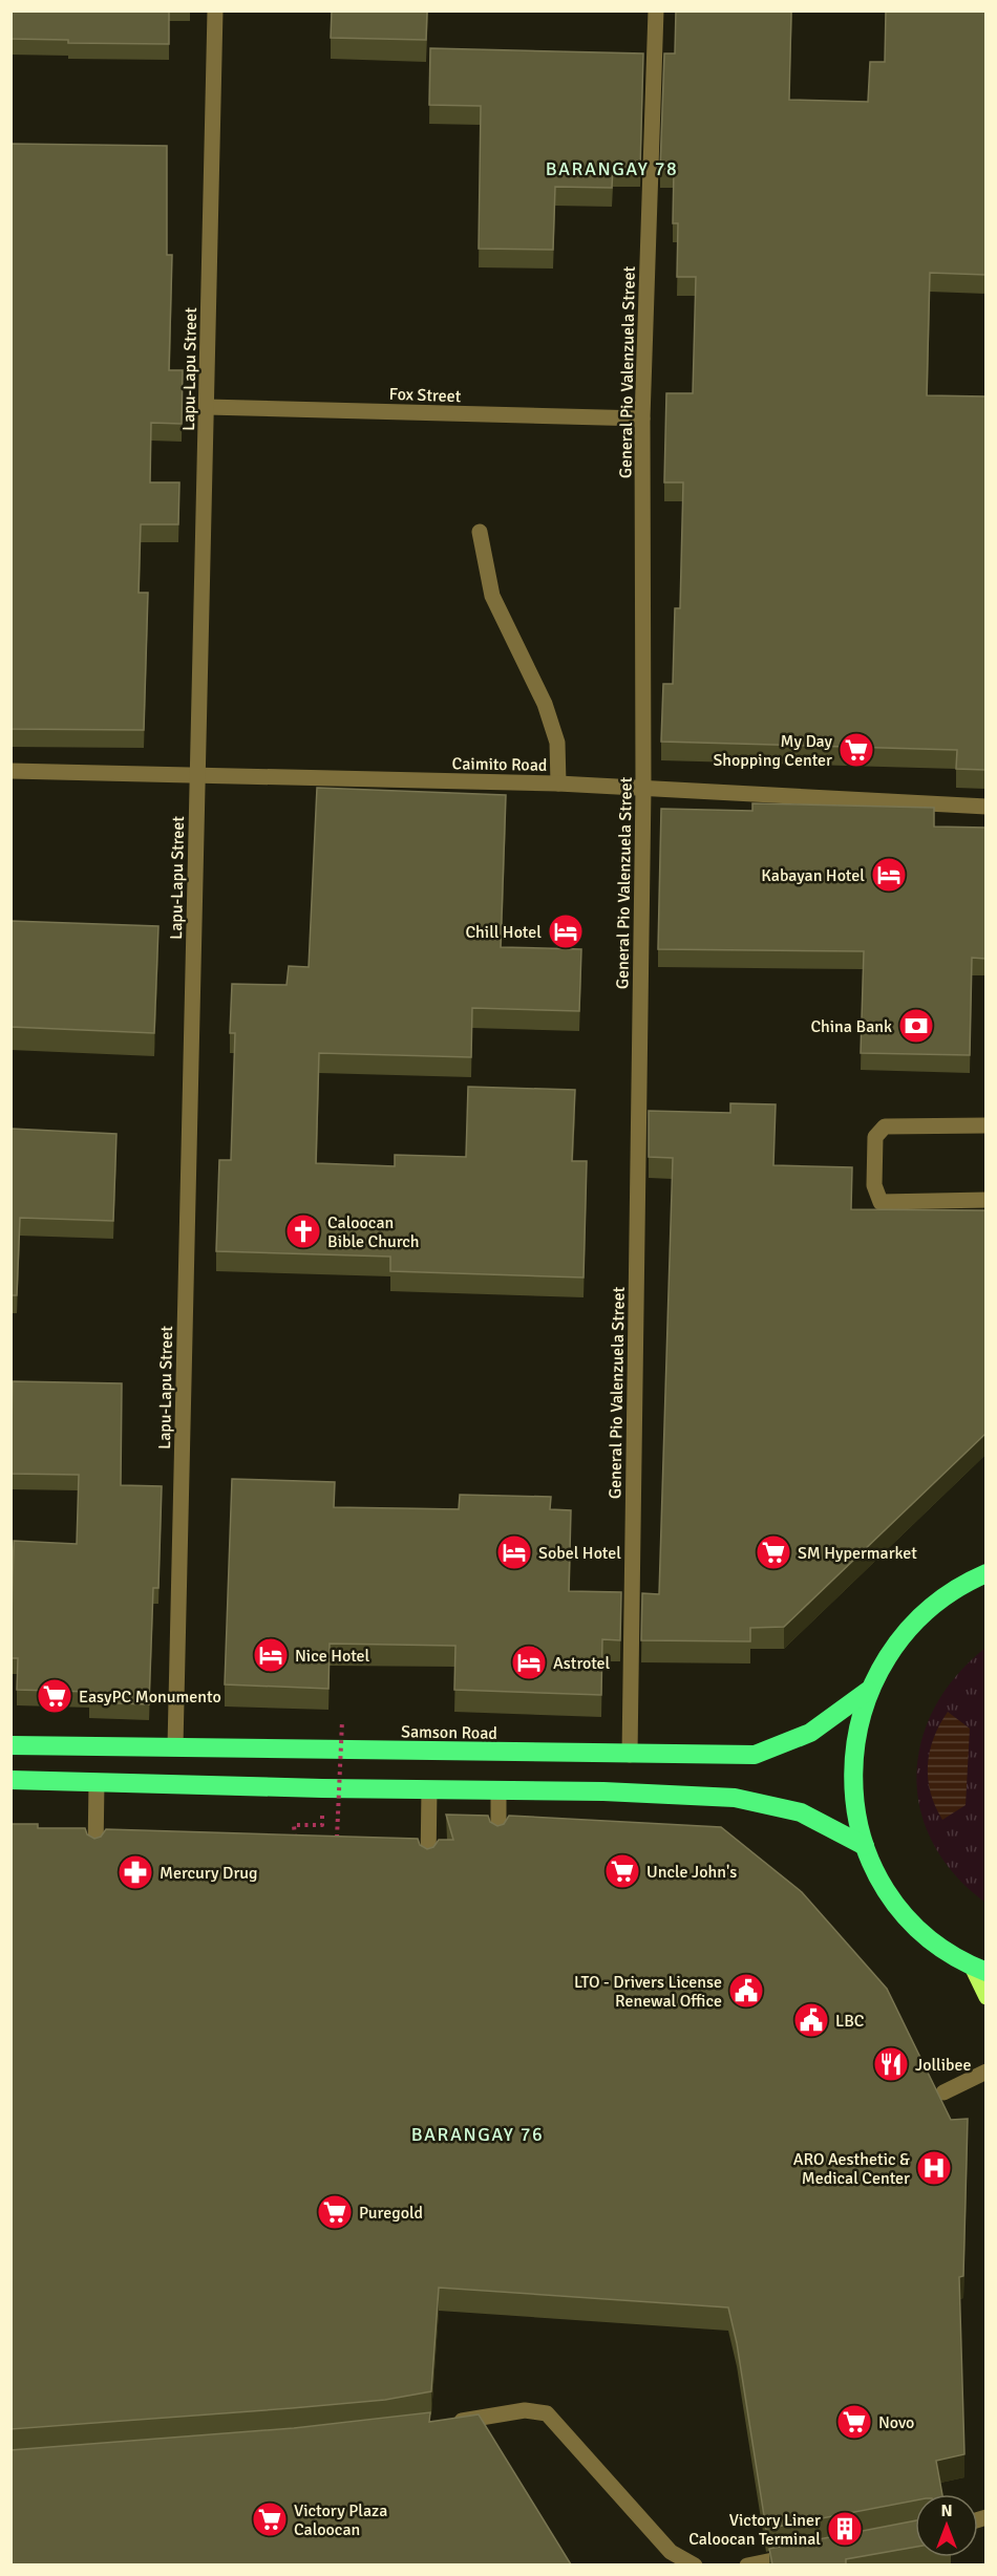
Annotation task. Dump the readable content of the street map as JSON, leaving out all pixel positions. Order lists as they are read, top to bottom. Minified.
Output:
{"streets":{"highway":["Samson Road"],"street":["Lapu-Lapu Street","General Pio Valenzuela Street","Fox Street","Caimito Road"]},"crossings":[["Lapu-Lapu Street","Fox Street"],["Lapu-Lapu Street","Caimito Road"],["Lapu-Lapu Street","Samson Road"],["General Pio Valenzuela Street","Fox Street"],["General Pio Valenzuela Street","Caimito Road"],["General Pio Valenzuela Street","Samson Road"]],"districts":["BARANGAY 78","BARANGAY 76"],"places":{"supermarket":["My Day Shopping Center","SM Hypermarket","EasyPC Monumento","Uncle John's","Puregold","Novo","Victory Plaza Caloocan"],"hotel":["Kabayan Hotel","Chill Hotel","Sobel Hotel","Nice Hotel","Astrotel"],"bank":["China Bank"],"church":["Caloocan Bible Church"],"pharmacy":["Mercury Drug"],"public building":["LTO - Drivers License Renewal Office","LBC"],"restaurant":["Jollibee"],"hospital":["ARO Aesthetic & Medical Center"],"building":["Victory Liner Caloocan Terminal"]},"north":"top"}
